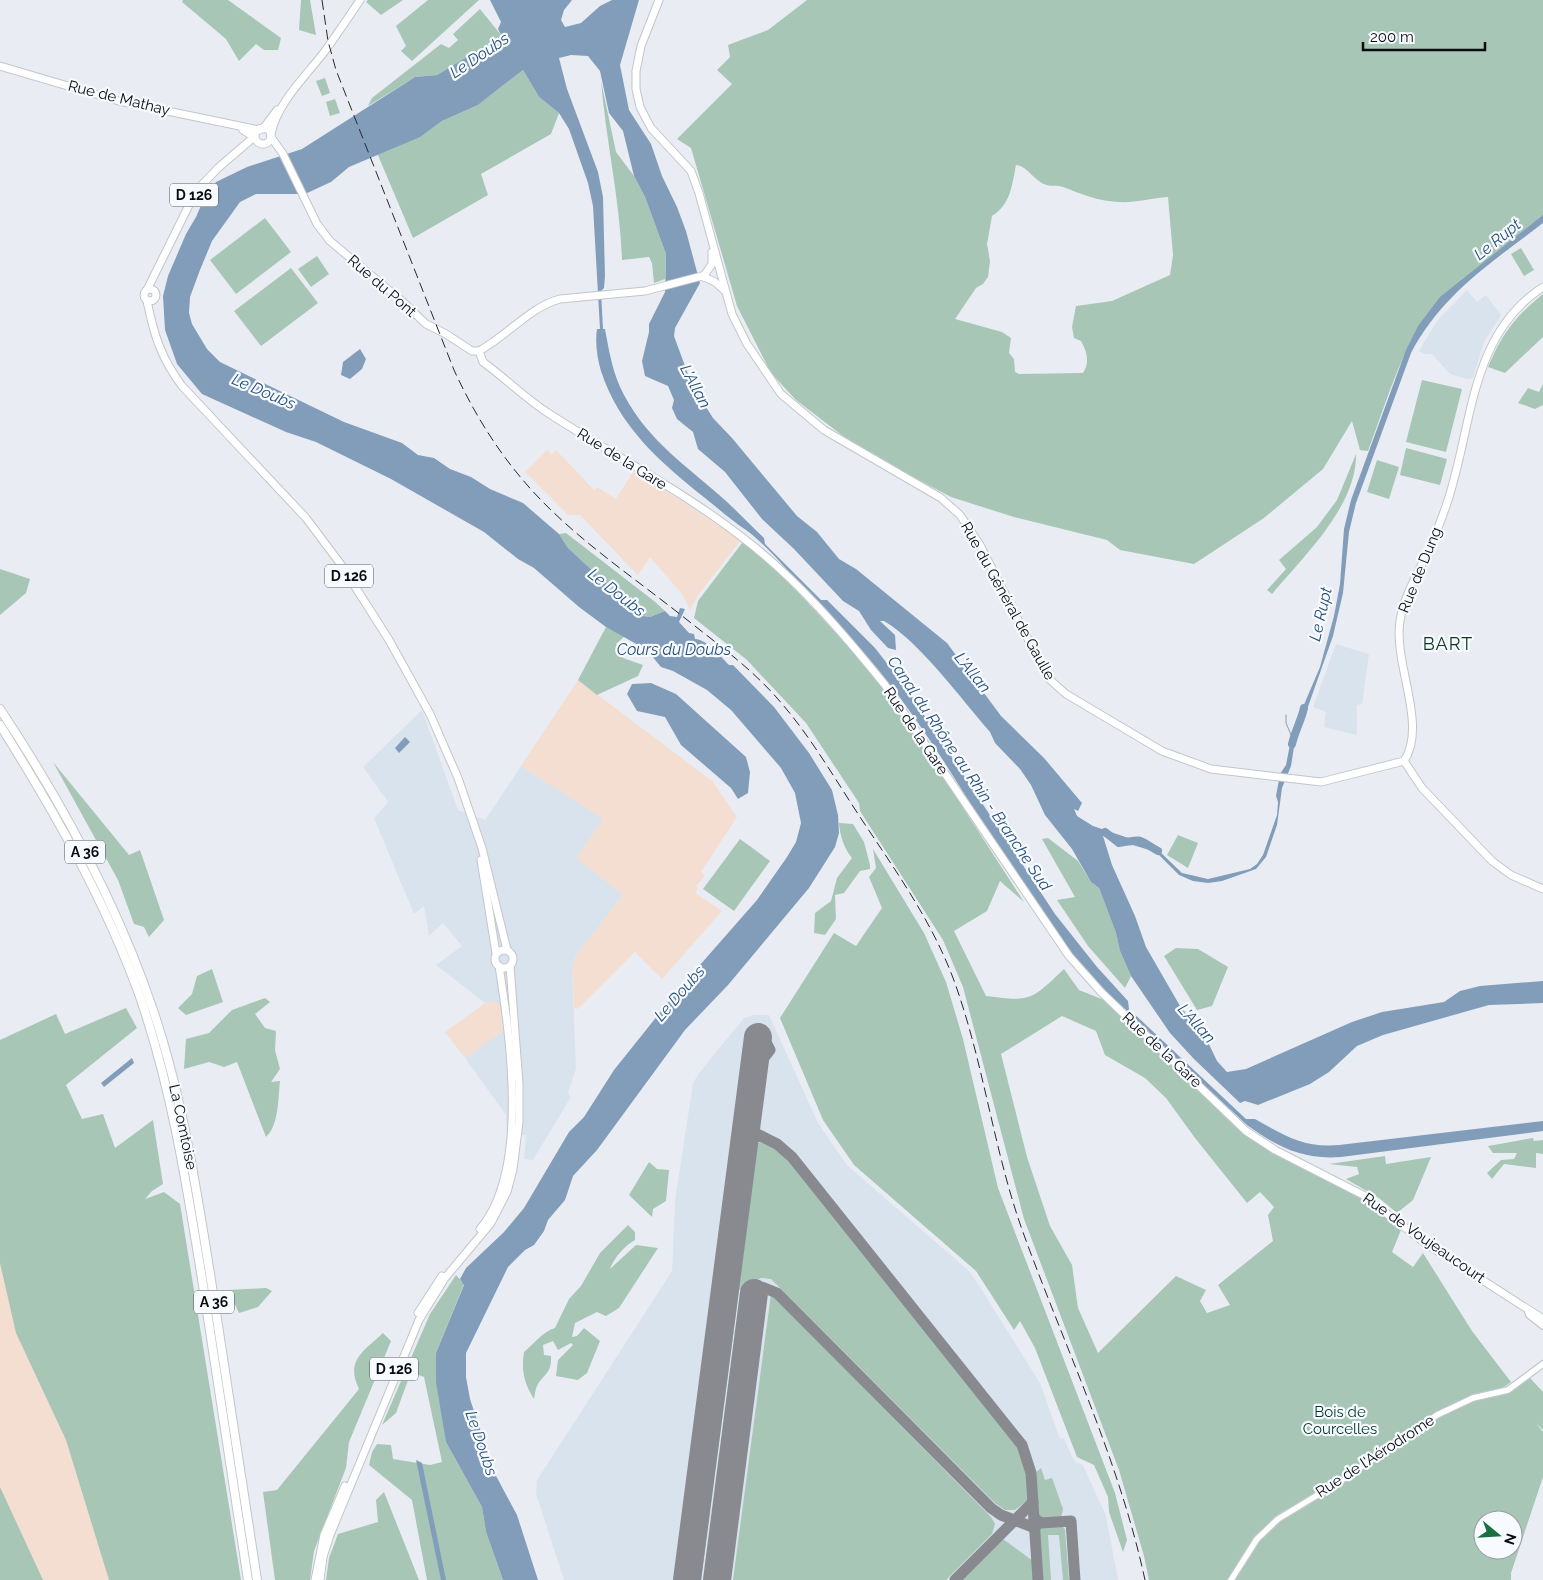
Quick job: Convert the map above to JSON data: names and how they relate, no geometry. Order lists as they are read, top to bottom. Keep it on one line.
{"streets":{"highway":["A 36","La Comtoise"],"main road":["Rue de Mathay","D 126","Rue du Pont","Rue de la Gare","Rue de Dung","Rue du Général de Gaulle","Rue de Voujeaucourt"],"street":["Rue de l'Aérodrome"]},"crossings":[["Rue de Mathay","D 126"],["Rue du Pont","Rue de la Gare"],["Rue de la Gare","Rue de Voujeaucourt"],["Rue de Dung","Rue du Général de Gaulle"]],"districts":["BART"],"water":["Le Doubs","Le Rupt","L'Allan","Cours du Doubs","Canal du Rhône au Rhin - Branche Sud"],"parks":["Bois de Courcelles"],"scale_bar":"200 m","north":"right"}
